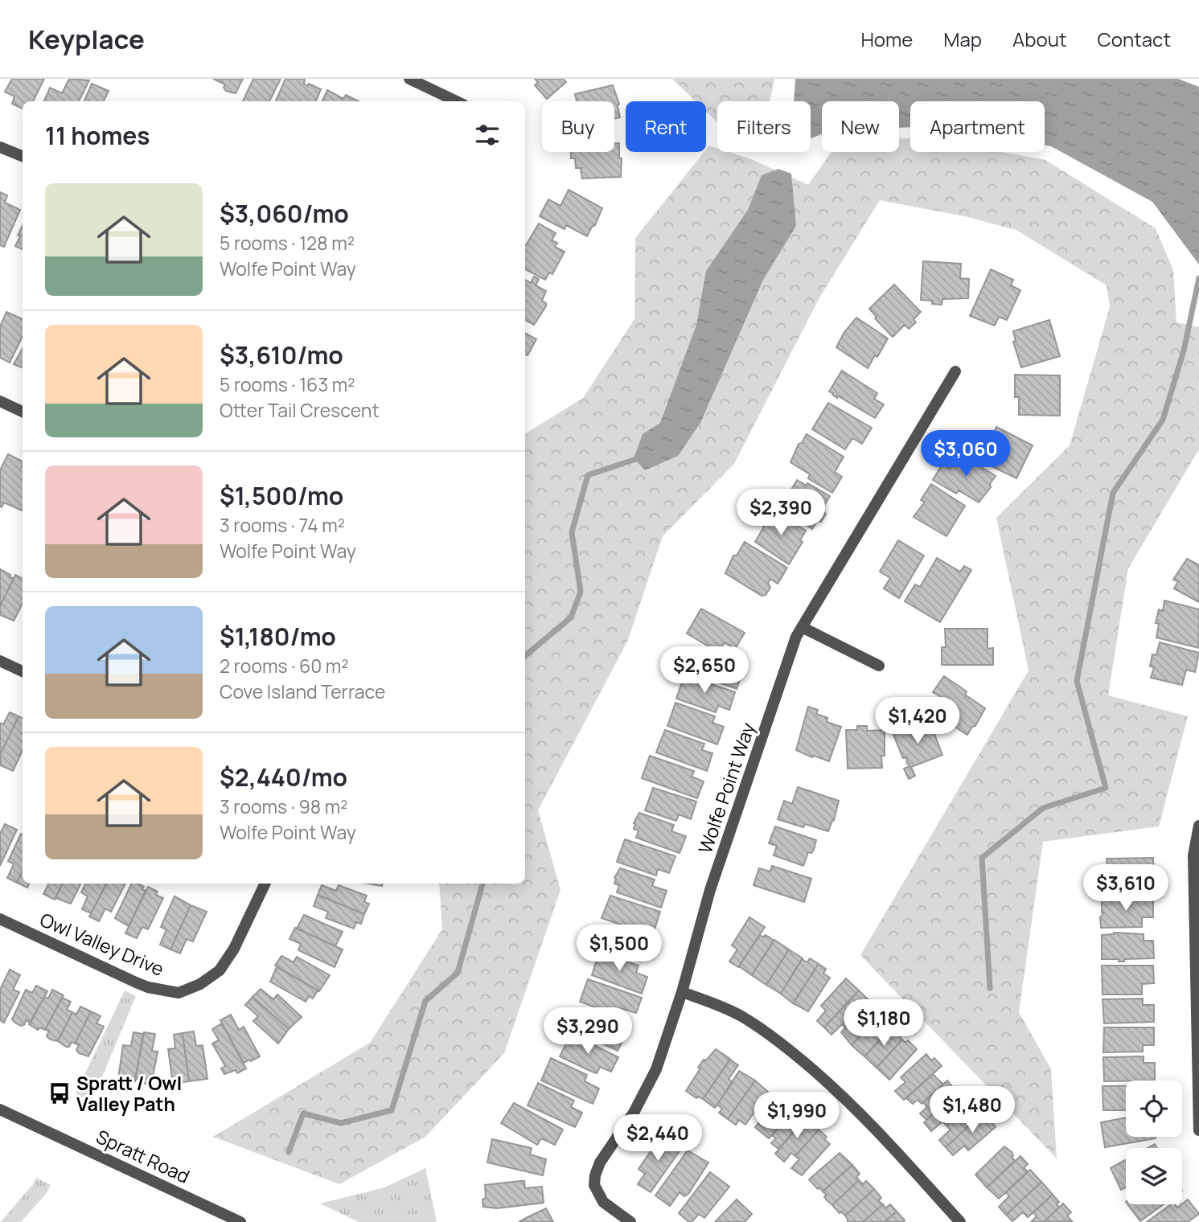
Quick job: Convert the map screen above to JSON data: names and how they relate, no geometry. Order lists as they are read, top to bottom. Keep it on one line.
{"streets":{"street":["Wolfe Point Way","Owl Valley Drive","Spratt Road"]},"places":{"bus stop":["Spratt / Owl Valley Path"]},"page":{"header":"Keyplace","nav":["Home","Map","About","Contact"],"chip":["Buy","Rent","Filters","New","Apartment"],"heading":"11 homes","list":[{"name":"$3,060/mo","note":"5 rooms · 128 m² · Wolfe Point Way"},{"name":"$3,610/mo","note":"5 rooms · 163 m² · Otter Tail Crescent"},{"name":"$1,500/mo","note":"3 rooms · 74 m² · Wolfe Point Way"},{"name":"$1,180/mo","note":"2 rooms · 60 m² · Cove Island Terrace"},{"name":"$2,440/mo","note":"3 rooms · 98 m² · Wolfe Point Way"}],"price":["$3,060","$2,390","$2,650","$1,420","$3,610","$1,500","$1,180","$3,290","$1,480","$1,990","$2,440"]}}
